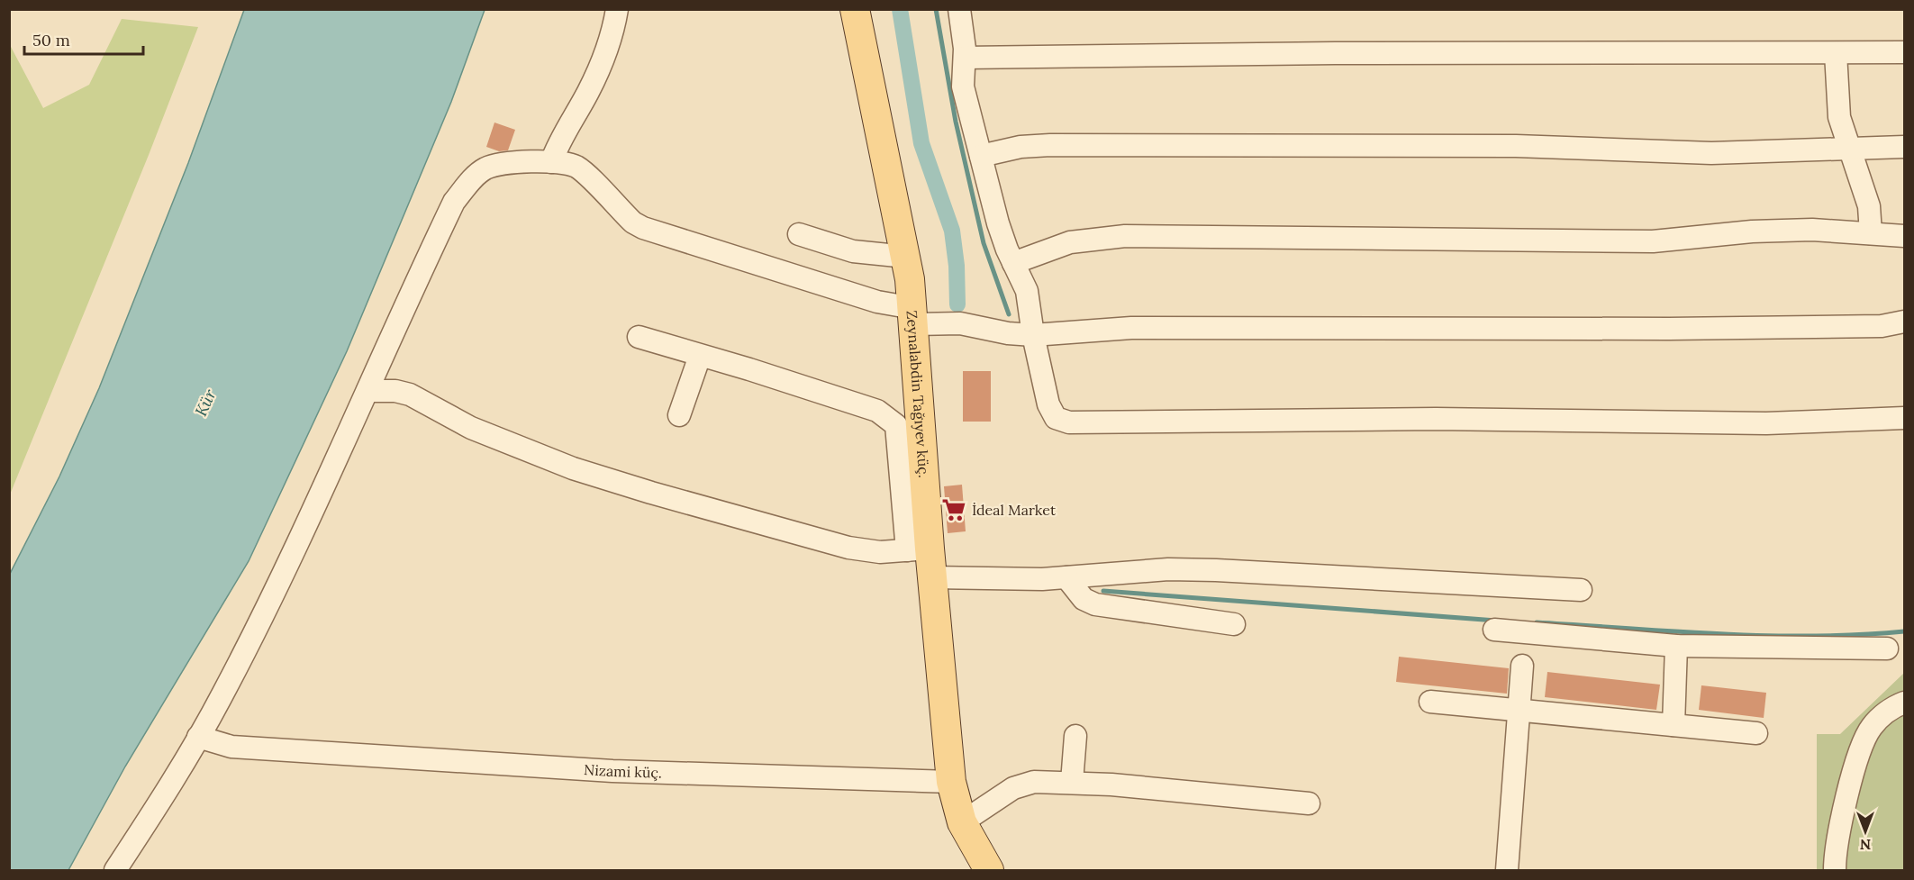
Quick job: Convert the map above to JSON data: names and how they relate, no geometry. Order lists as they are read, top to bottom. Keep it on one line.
{"streets":{"main road":["Zeynalabdin Tağıyev küç."],"street":["Nizami küç."]},"crossings":[["Zeynalabdin Tağıyev küç.","Nizami küç."]],"water":["Kür"],"places":{"supermarket":["İdeal Market"]},"scale_bar":"50 m","north":"bottom"}
